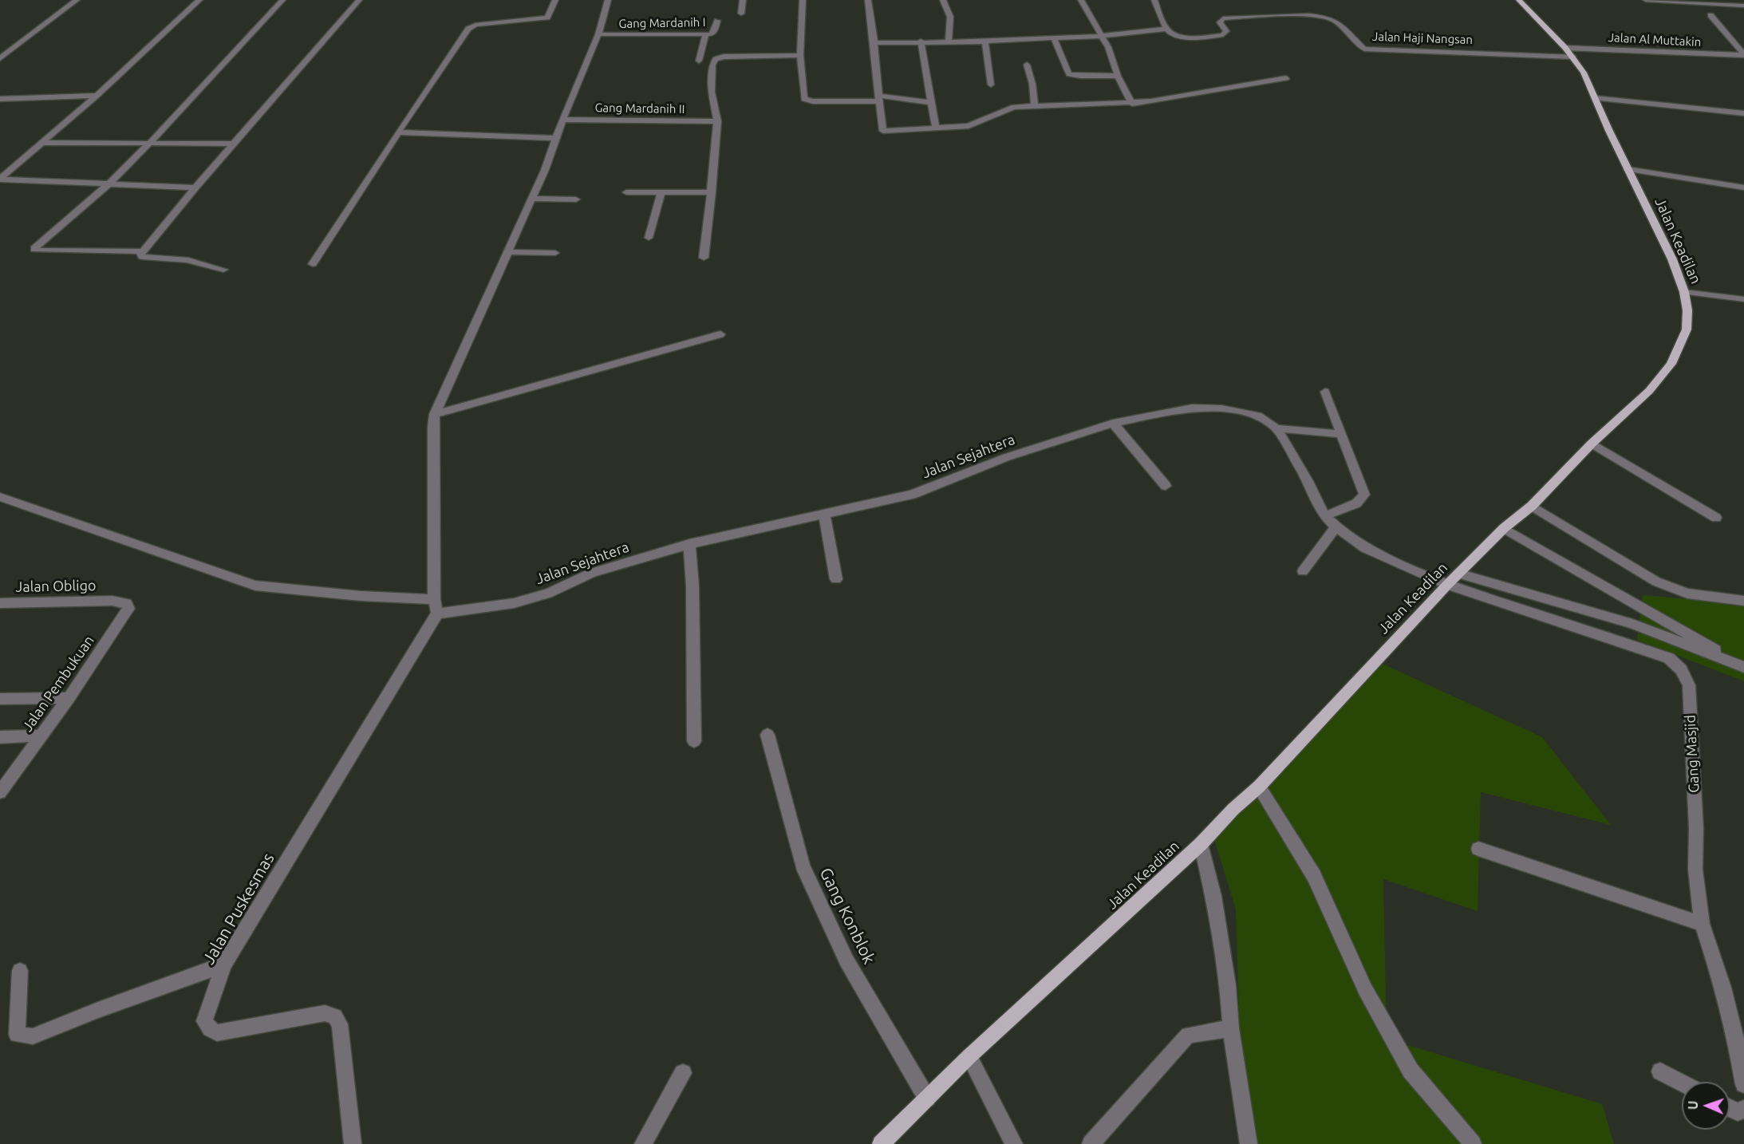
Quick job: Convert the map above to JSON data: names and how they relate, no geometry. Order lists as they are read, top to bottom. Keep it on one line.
{"streets":{"main road":["Jalan Keadilan"],"street":["Gang Mardanih I","Jalan Haji Nangsan","Jalan Al Muttakin","Gang Mardanih II","Jalan Sejahtera","Jalan Obligo","Jalan Pembukuan","Gang Masjid","Jalan Puskesmas","Gang Konblok"]},"crossings":[["Jalan Haji Nangsan","Jalan Al Muttakin"],["Jalan Haji Nangsan","Jalan Keadilan"],["Jalan Al Muttakin","Jalan Keadilan"],["Jalan Keadilan","Jalan Sejahtera"],["Jalan Keadilan","Gang Masjid"],["Jalan Keadilan","Gang Konblok"],["Jalan Sejahtera","Gang Masjid"],["Jalan Sejahtera","Jalan Puskesmas"],["Jalan Obligo","Jalan Pembukuan"]],"north":"left"}
